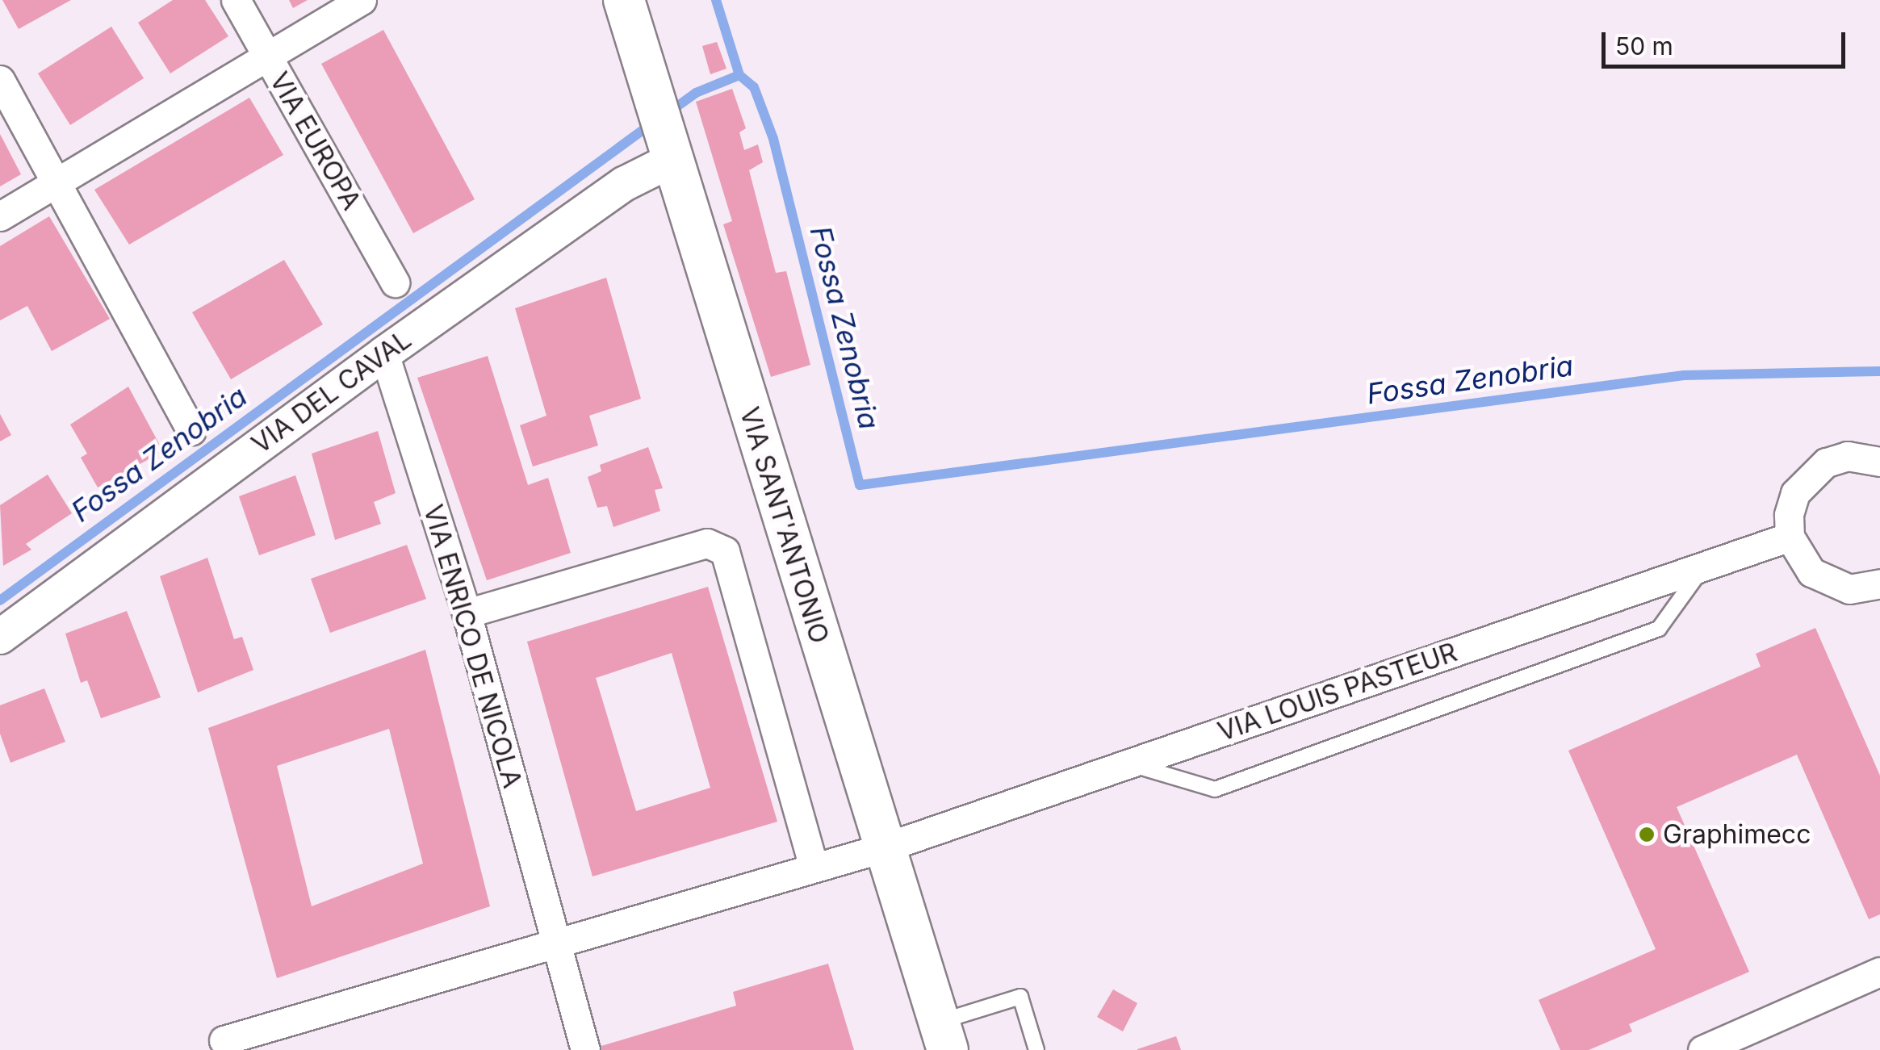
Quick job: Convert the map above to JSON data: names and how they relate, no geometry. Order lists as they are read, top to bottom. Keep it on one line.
{"streets":{"main road":["VIA SANT'ANTONIO"],"street":["VIA EUROPA","VIA DEL CAVAL","VIA ENRICO DE NICOLA","VIA LOUIS PASTEUR"]},"crossings":[["VIA DEL CAVAL","VIA SANT'ANTONIO"],["VIA DEL CAVAL","VIA ENRICO DE NICOLA"],["VIA SANT'ANTONIO","VIA LOUIS PASTEUR"],["VIA ENRICO DE NICOLA","VIA LOUIS PASTEUR"]],"water":["Fossa Zenobria"],"places":["Graphimecc"],"scale_bar":"50 m"}
